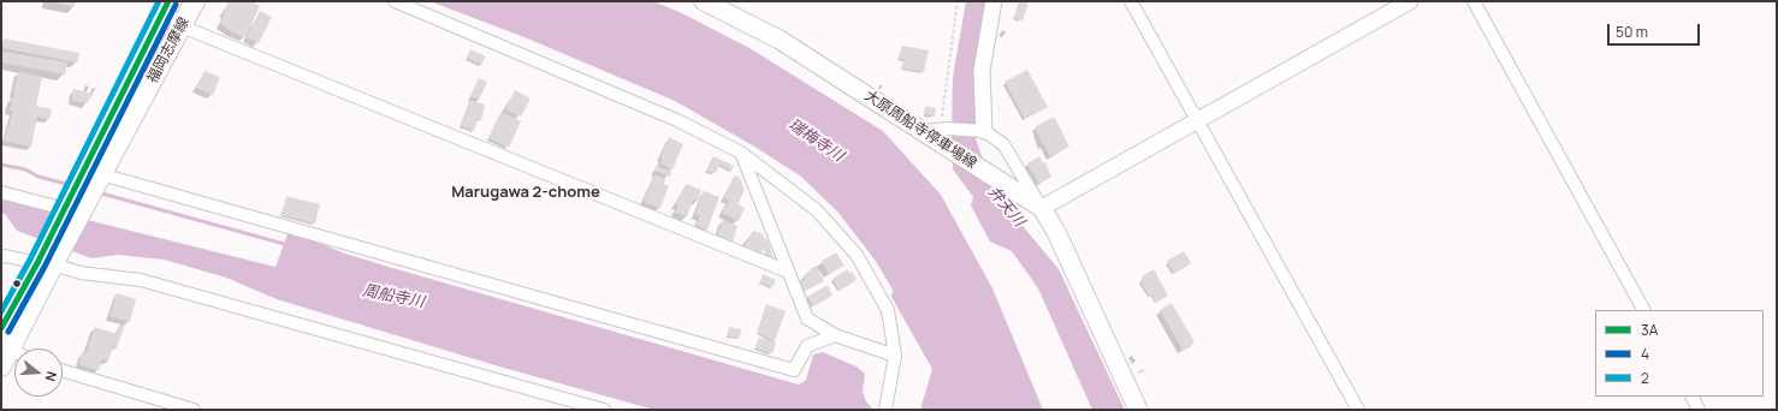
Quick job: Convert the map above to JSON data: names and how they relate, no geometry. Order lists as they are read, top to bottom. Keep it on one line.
{"streets":{"main road":["福岡志摩線","大原周船寺停車場線"]},"districts":["Marugawa 2-chome"],"water":["瑞梅寺川","弁天川","周船寺川"],"lines":["transit line 3A","transit line 2","transit line 4"],"legend":["3A","4","2"],"scale_bar":"50 m","north":"right"}
